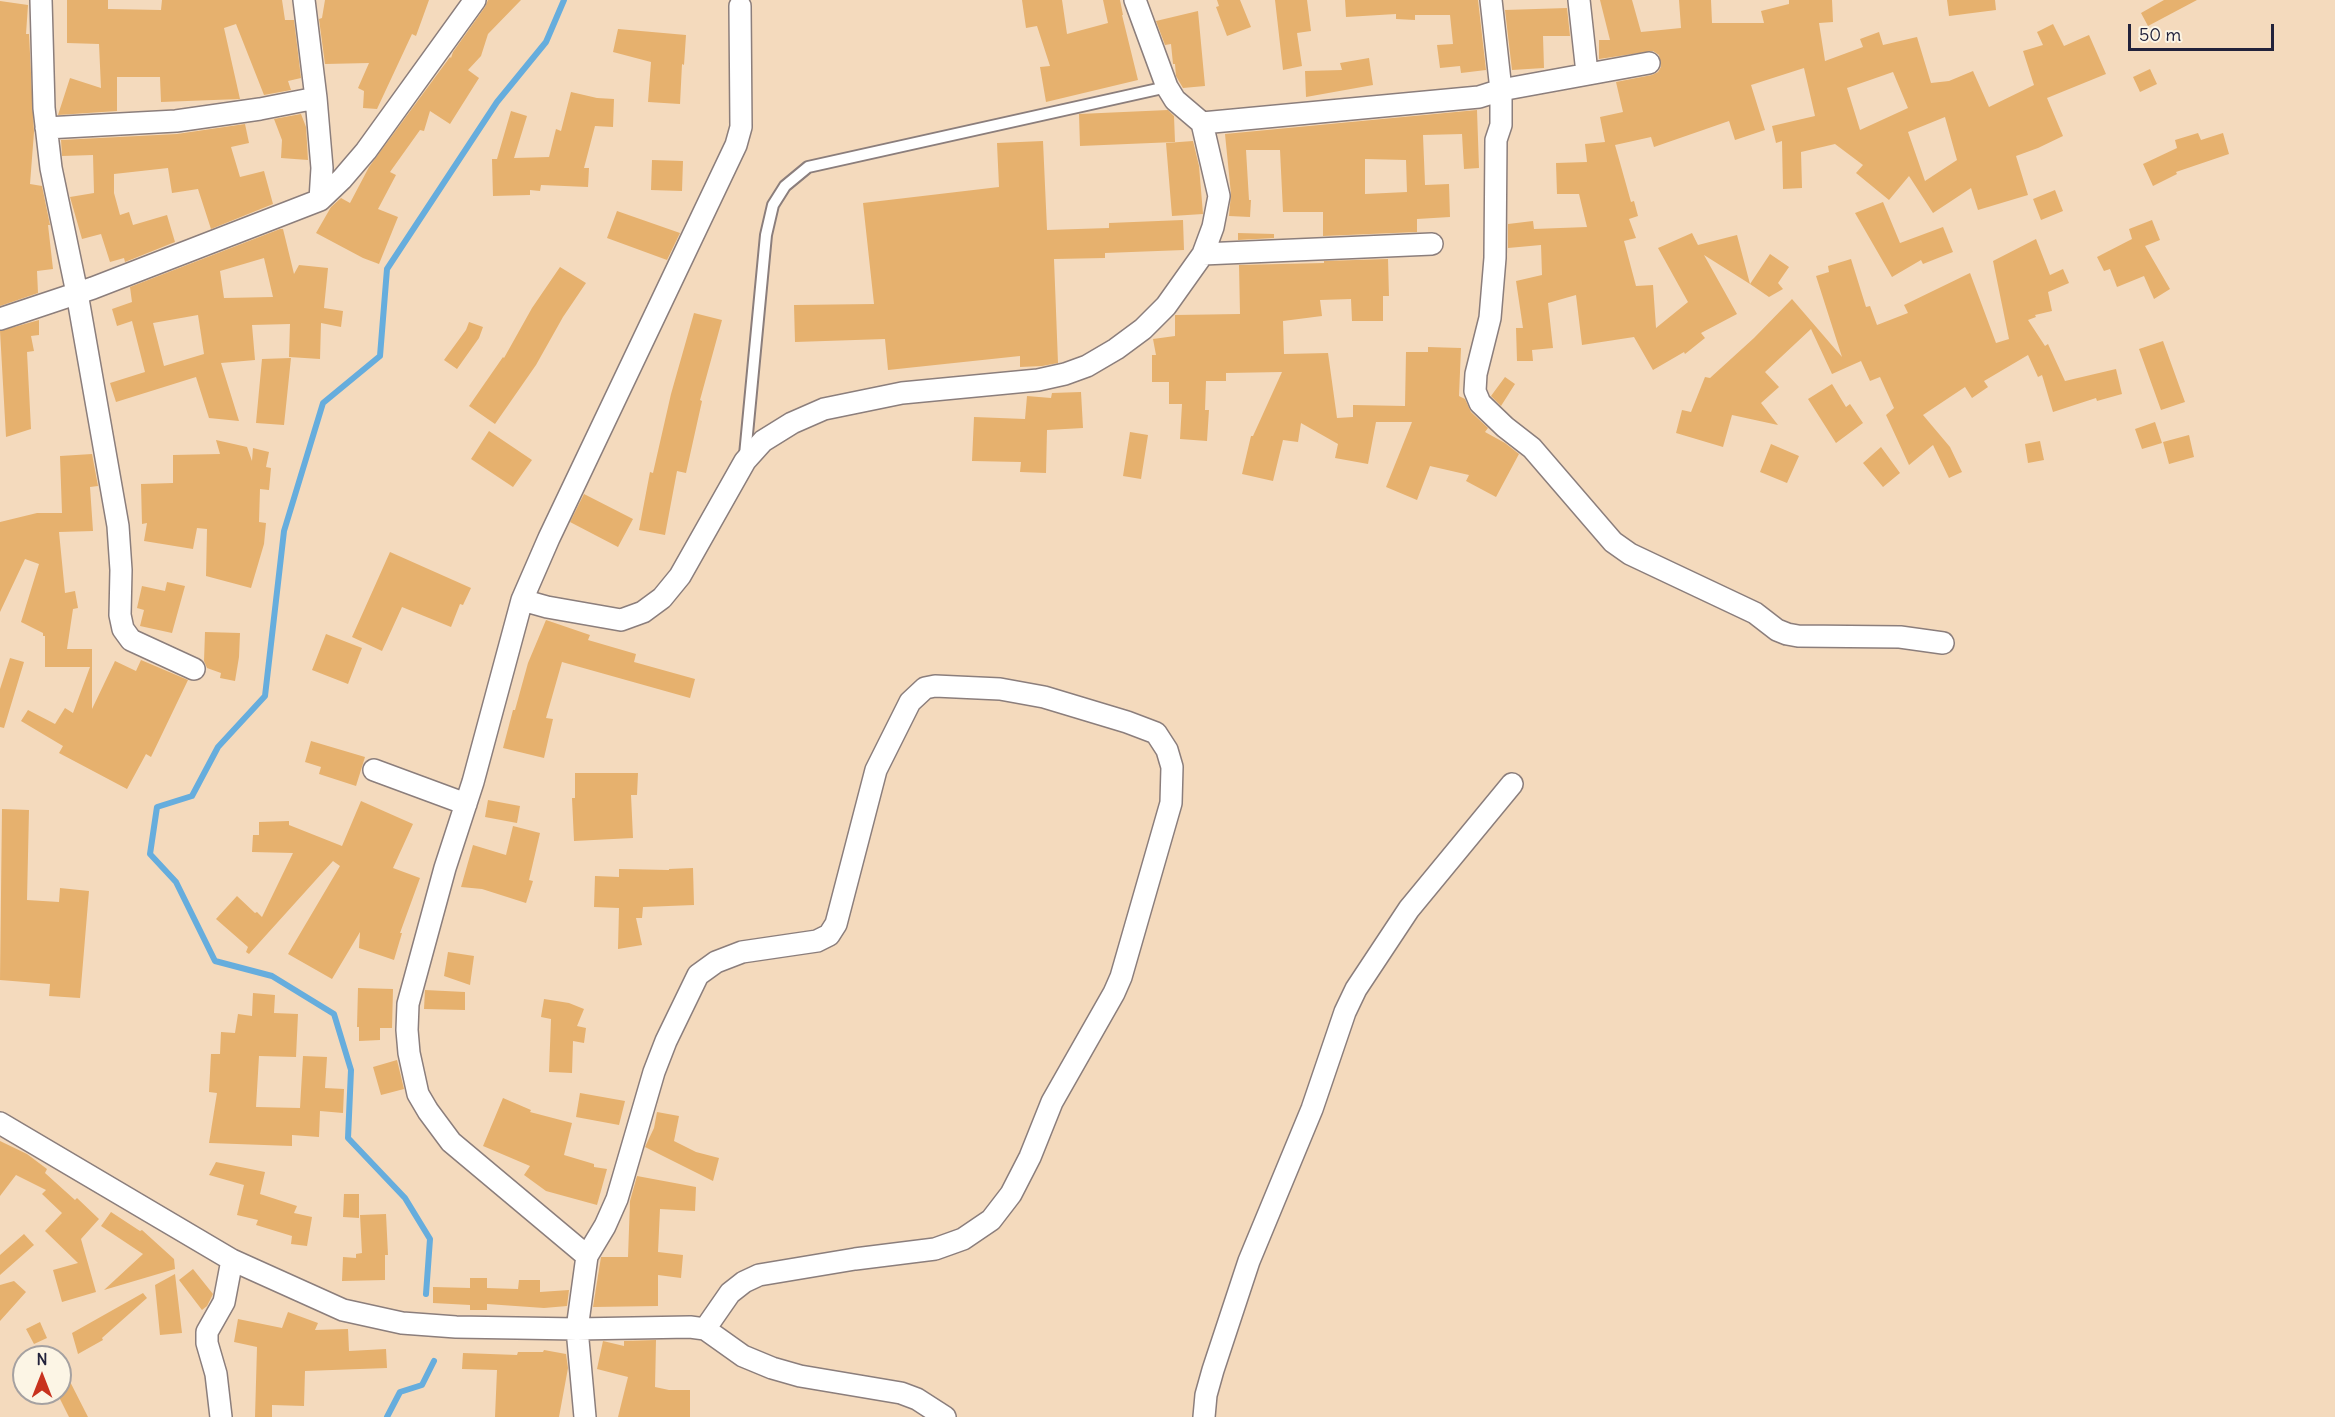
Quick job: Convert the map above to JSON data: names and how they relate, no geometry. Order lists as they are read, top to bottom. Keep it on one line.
{"scale_bar":"50 m","north":"top"}
